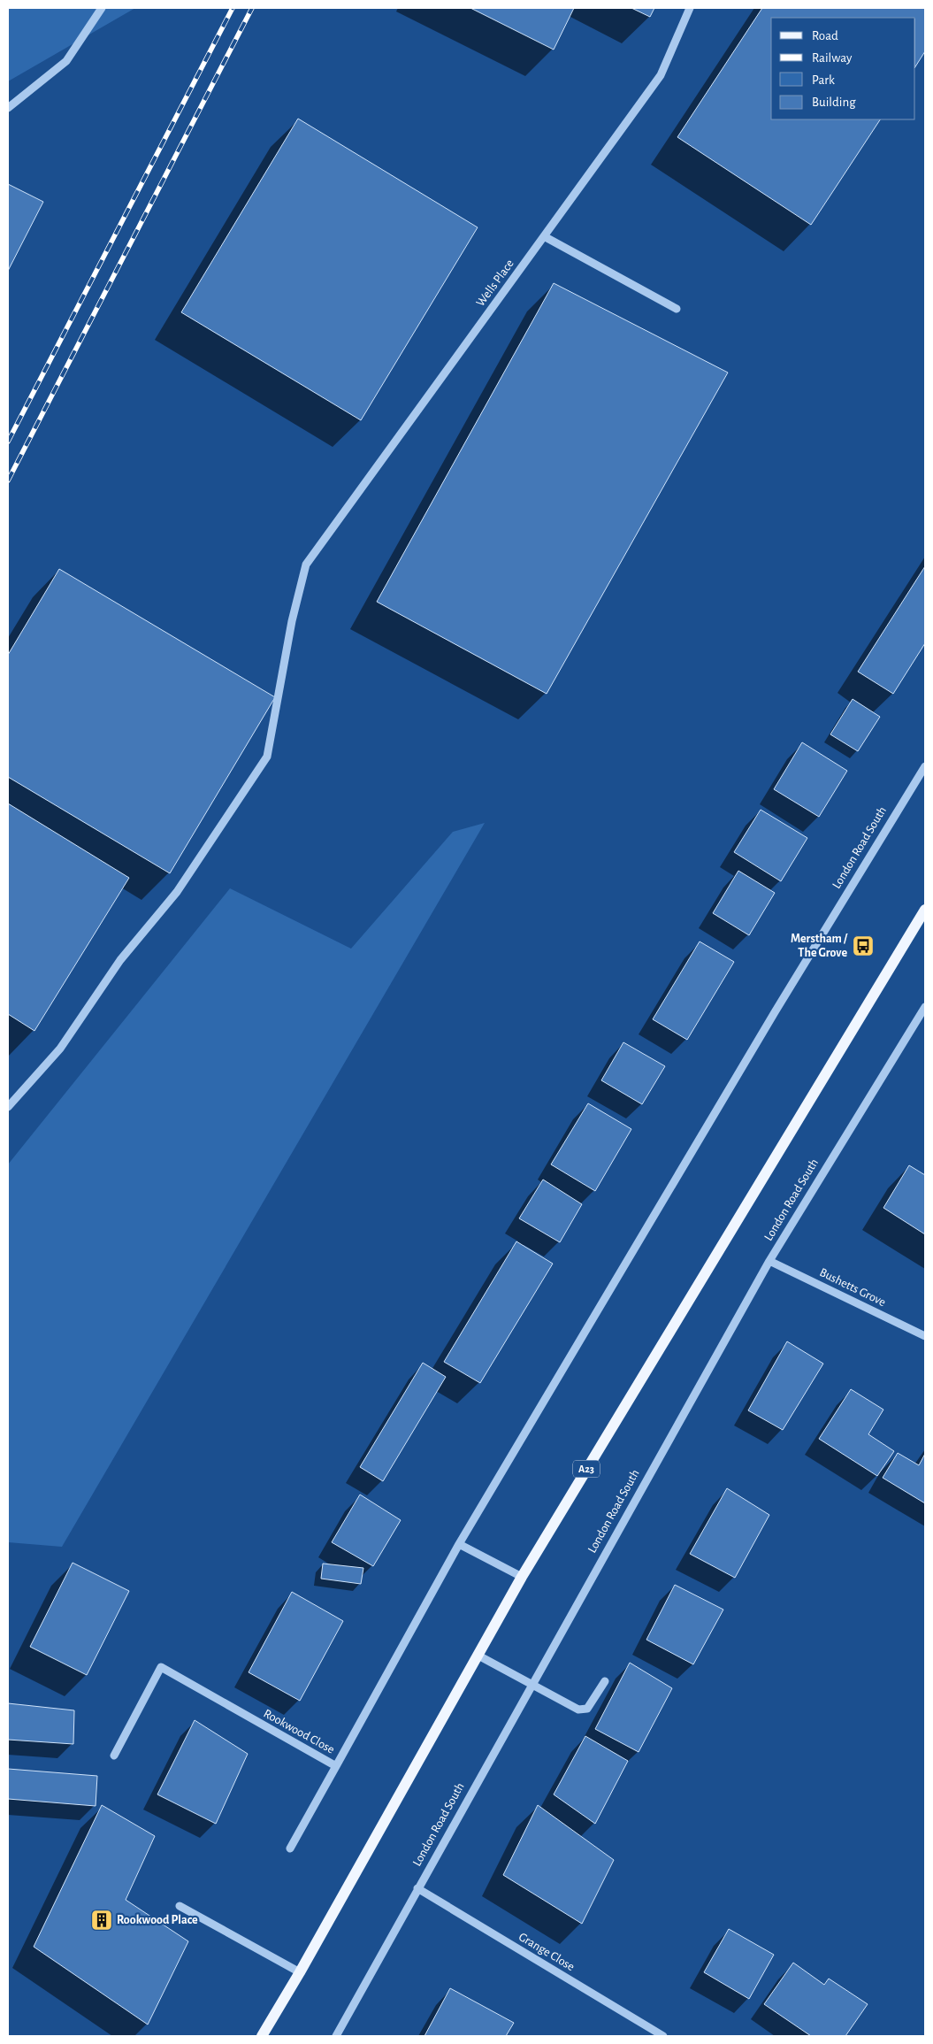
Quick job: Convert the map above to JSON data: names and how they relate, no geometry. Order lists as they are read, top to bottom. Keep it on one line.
{"streets":{"main road":["A23"],"street":["Wells Place","London Road South","Bushetts Grove","Rookwood Close","Grange Close"]},"crossings":[["London Road South","Bushetts Grove"],["London Road South","Rookwood Close"],["London Road South","Grange Close"]],"places":{"bus stop":["Merstham / The Grove"],"building":["Rookwood Place"]},"legend":["Road","Railway","Park","Building"]}
